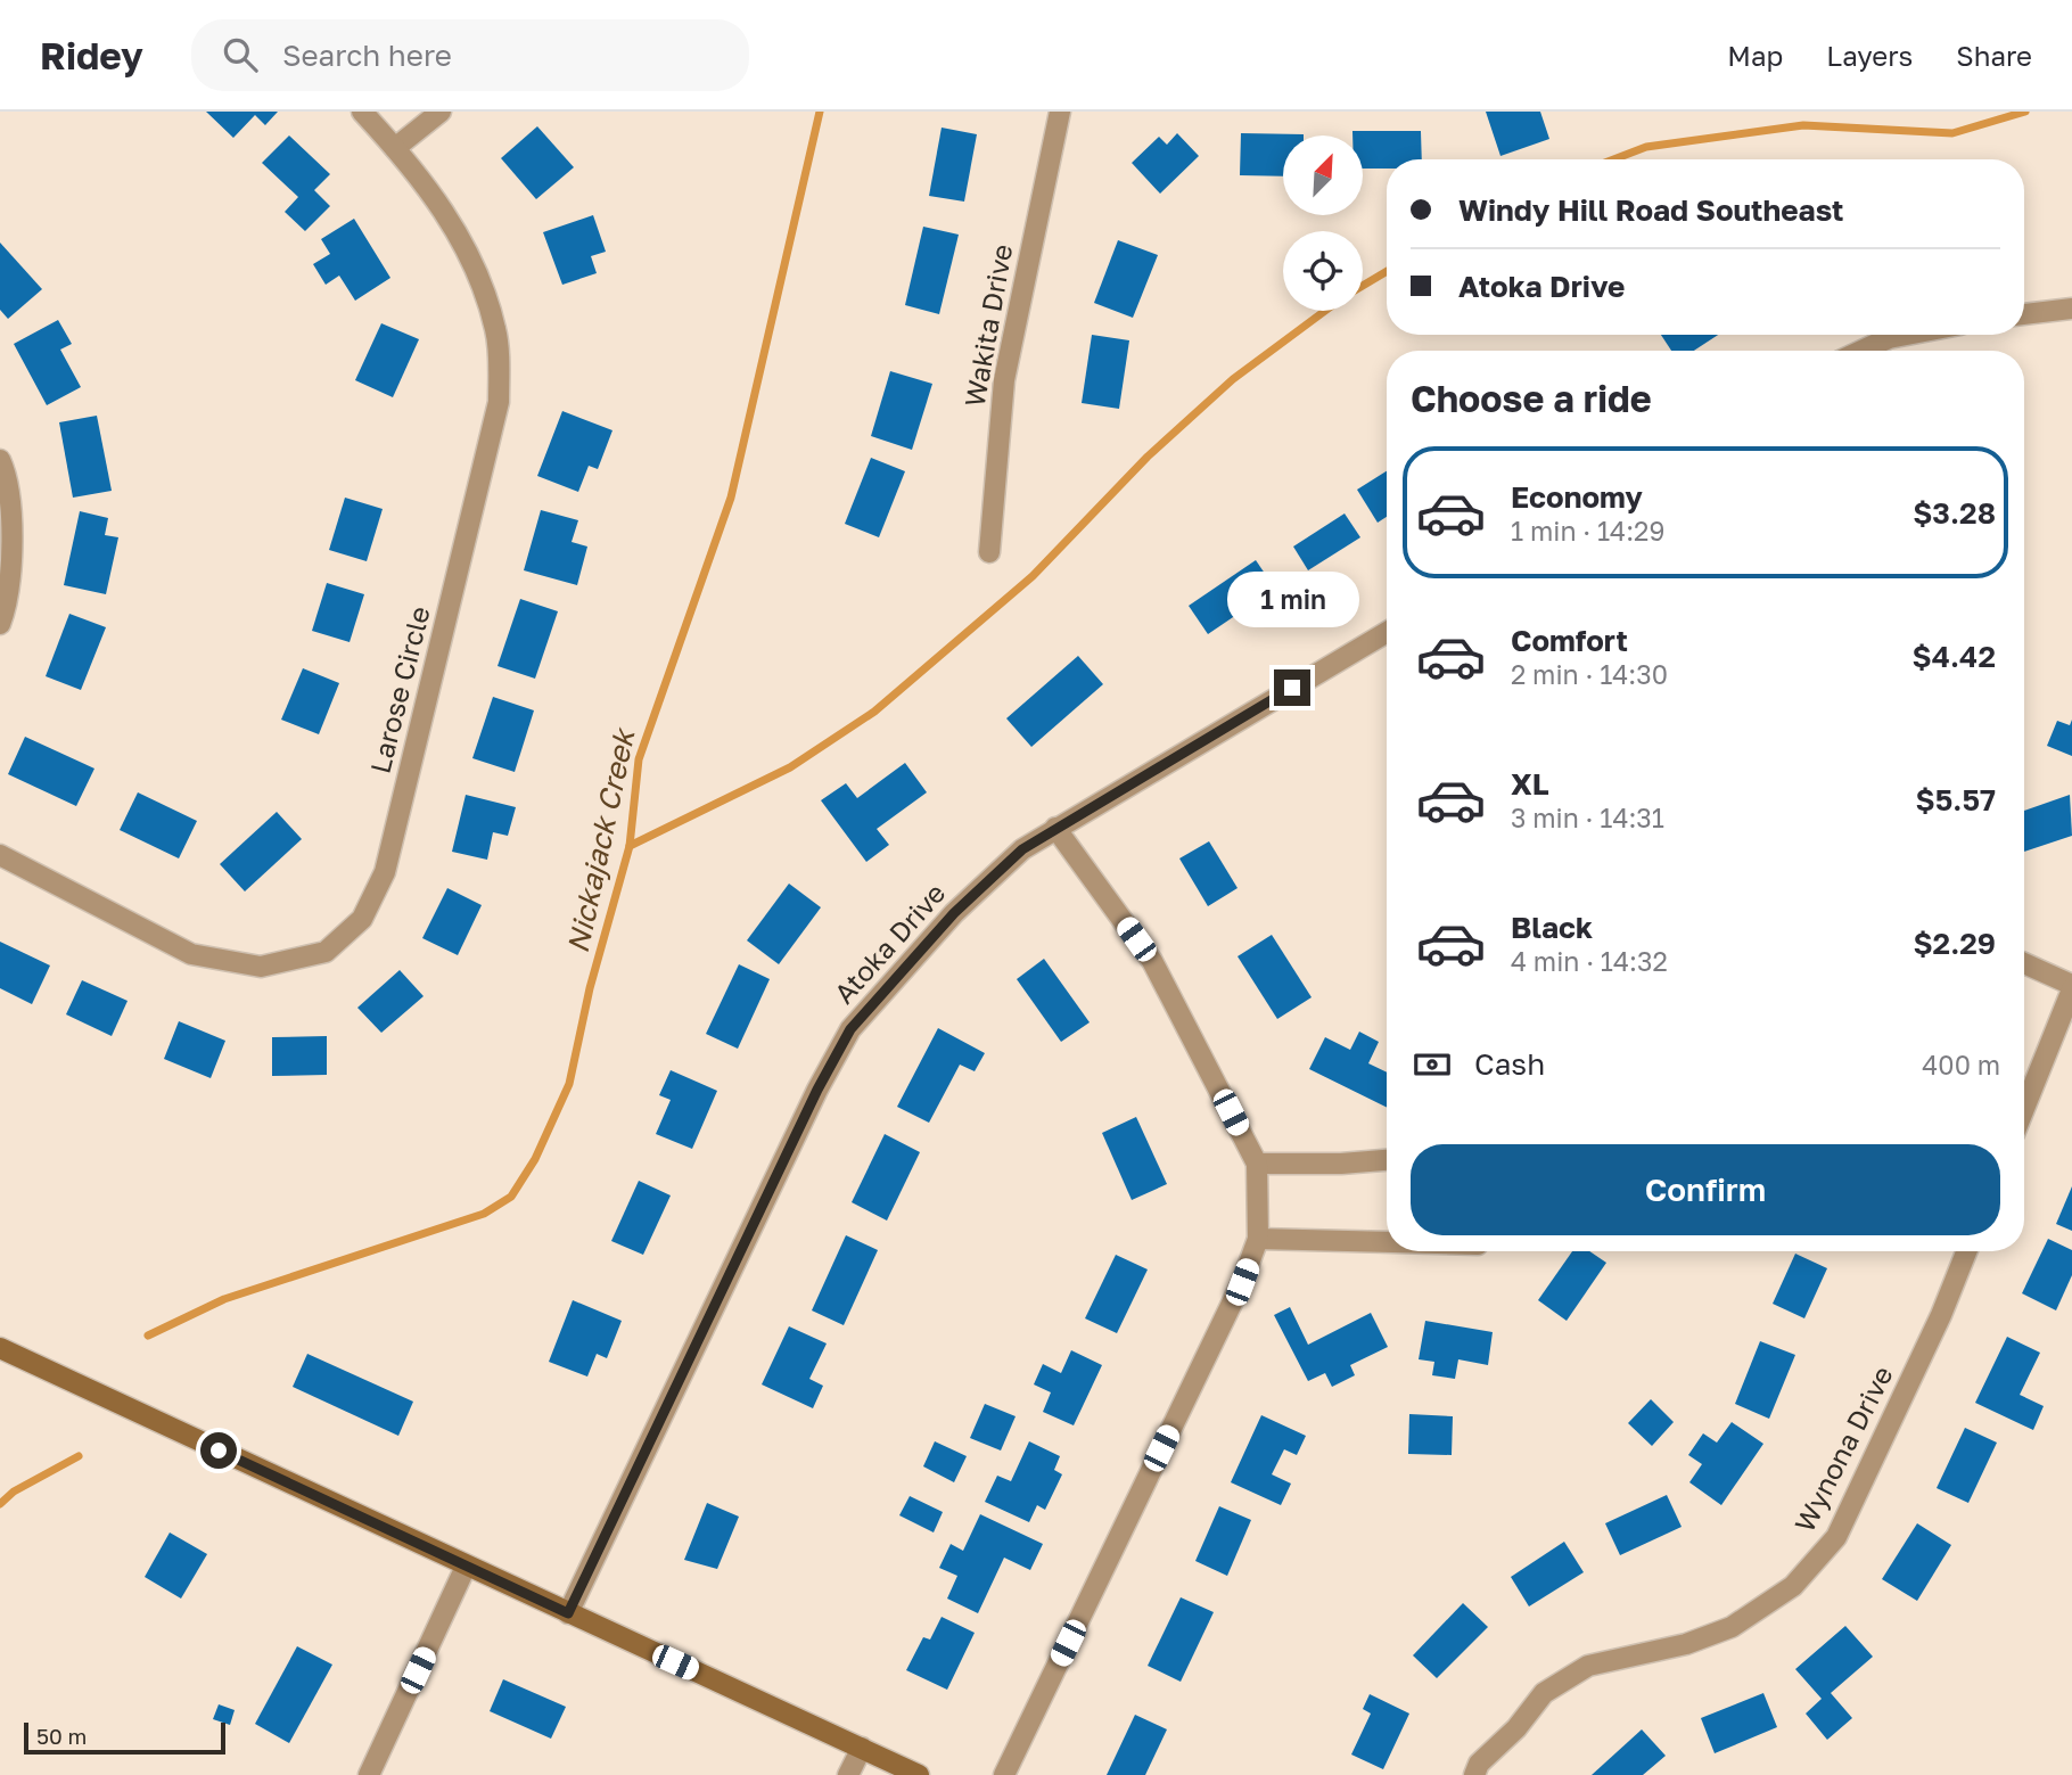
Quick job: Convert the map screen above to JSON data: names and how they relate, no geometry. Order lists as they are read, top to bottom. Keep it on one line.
{"streets":{"street":["Wakita Drive","Larose Circle","Atoka Drive","Wynona Drive"]},"water":["Nickajack Creek"],"scale_bar":"50 m","north":"top right","page":{"header":"Ridey","search":"Search here","nav":["Map","Layers","Share"],"banner":["Windy Hill Road Southeast","Atoka Drive"],"heading":"Choose a ride","list":[{"name":"Economy","note":"1 min · 14:29","value":"$3.28"},{"name":"Comfort","note":"2 min · 14:30","value":"$4.42"},{"name":"XL","note":"3 min · 14:31","value":"$5.57"},{"name":"Black","note":"4 min · 14:32","value":"$2.29"}],"bubble":"1 min","pay":["Cash","400 m"],"buttons":"Confirm","scale":"50 m"}}
